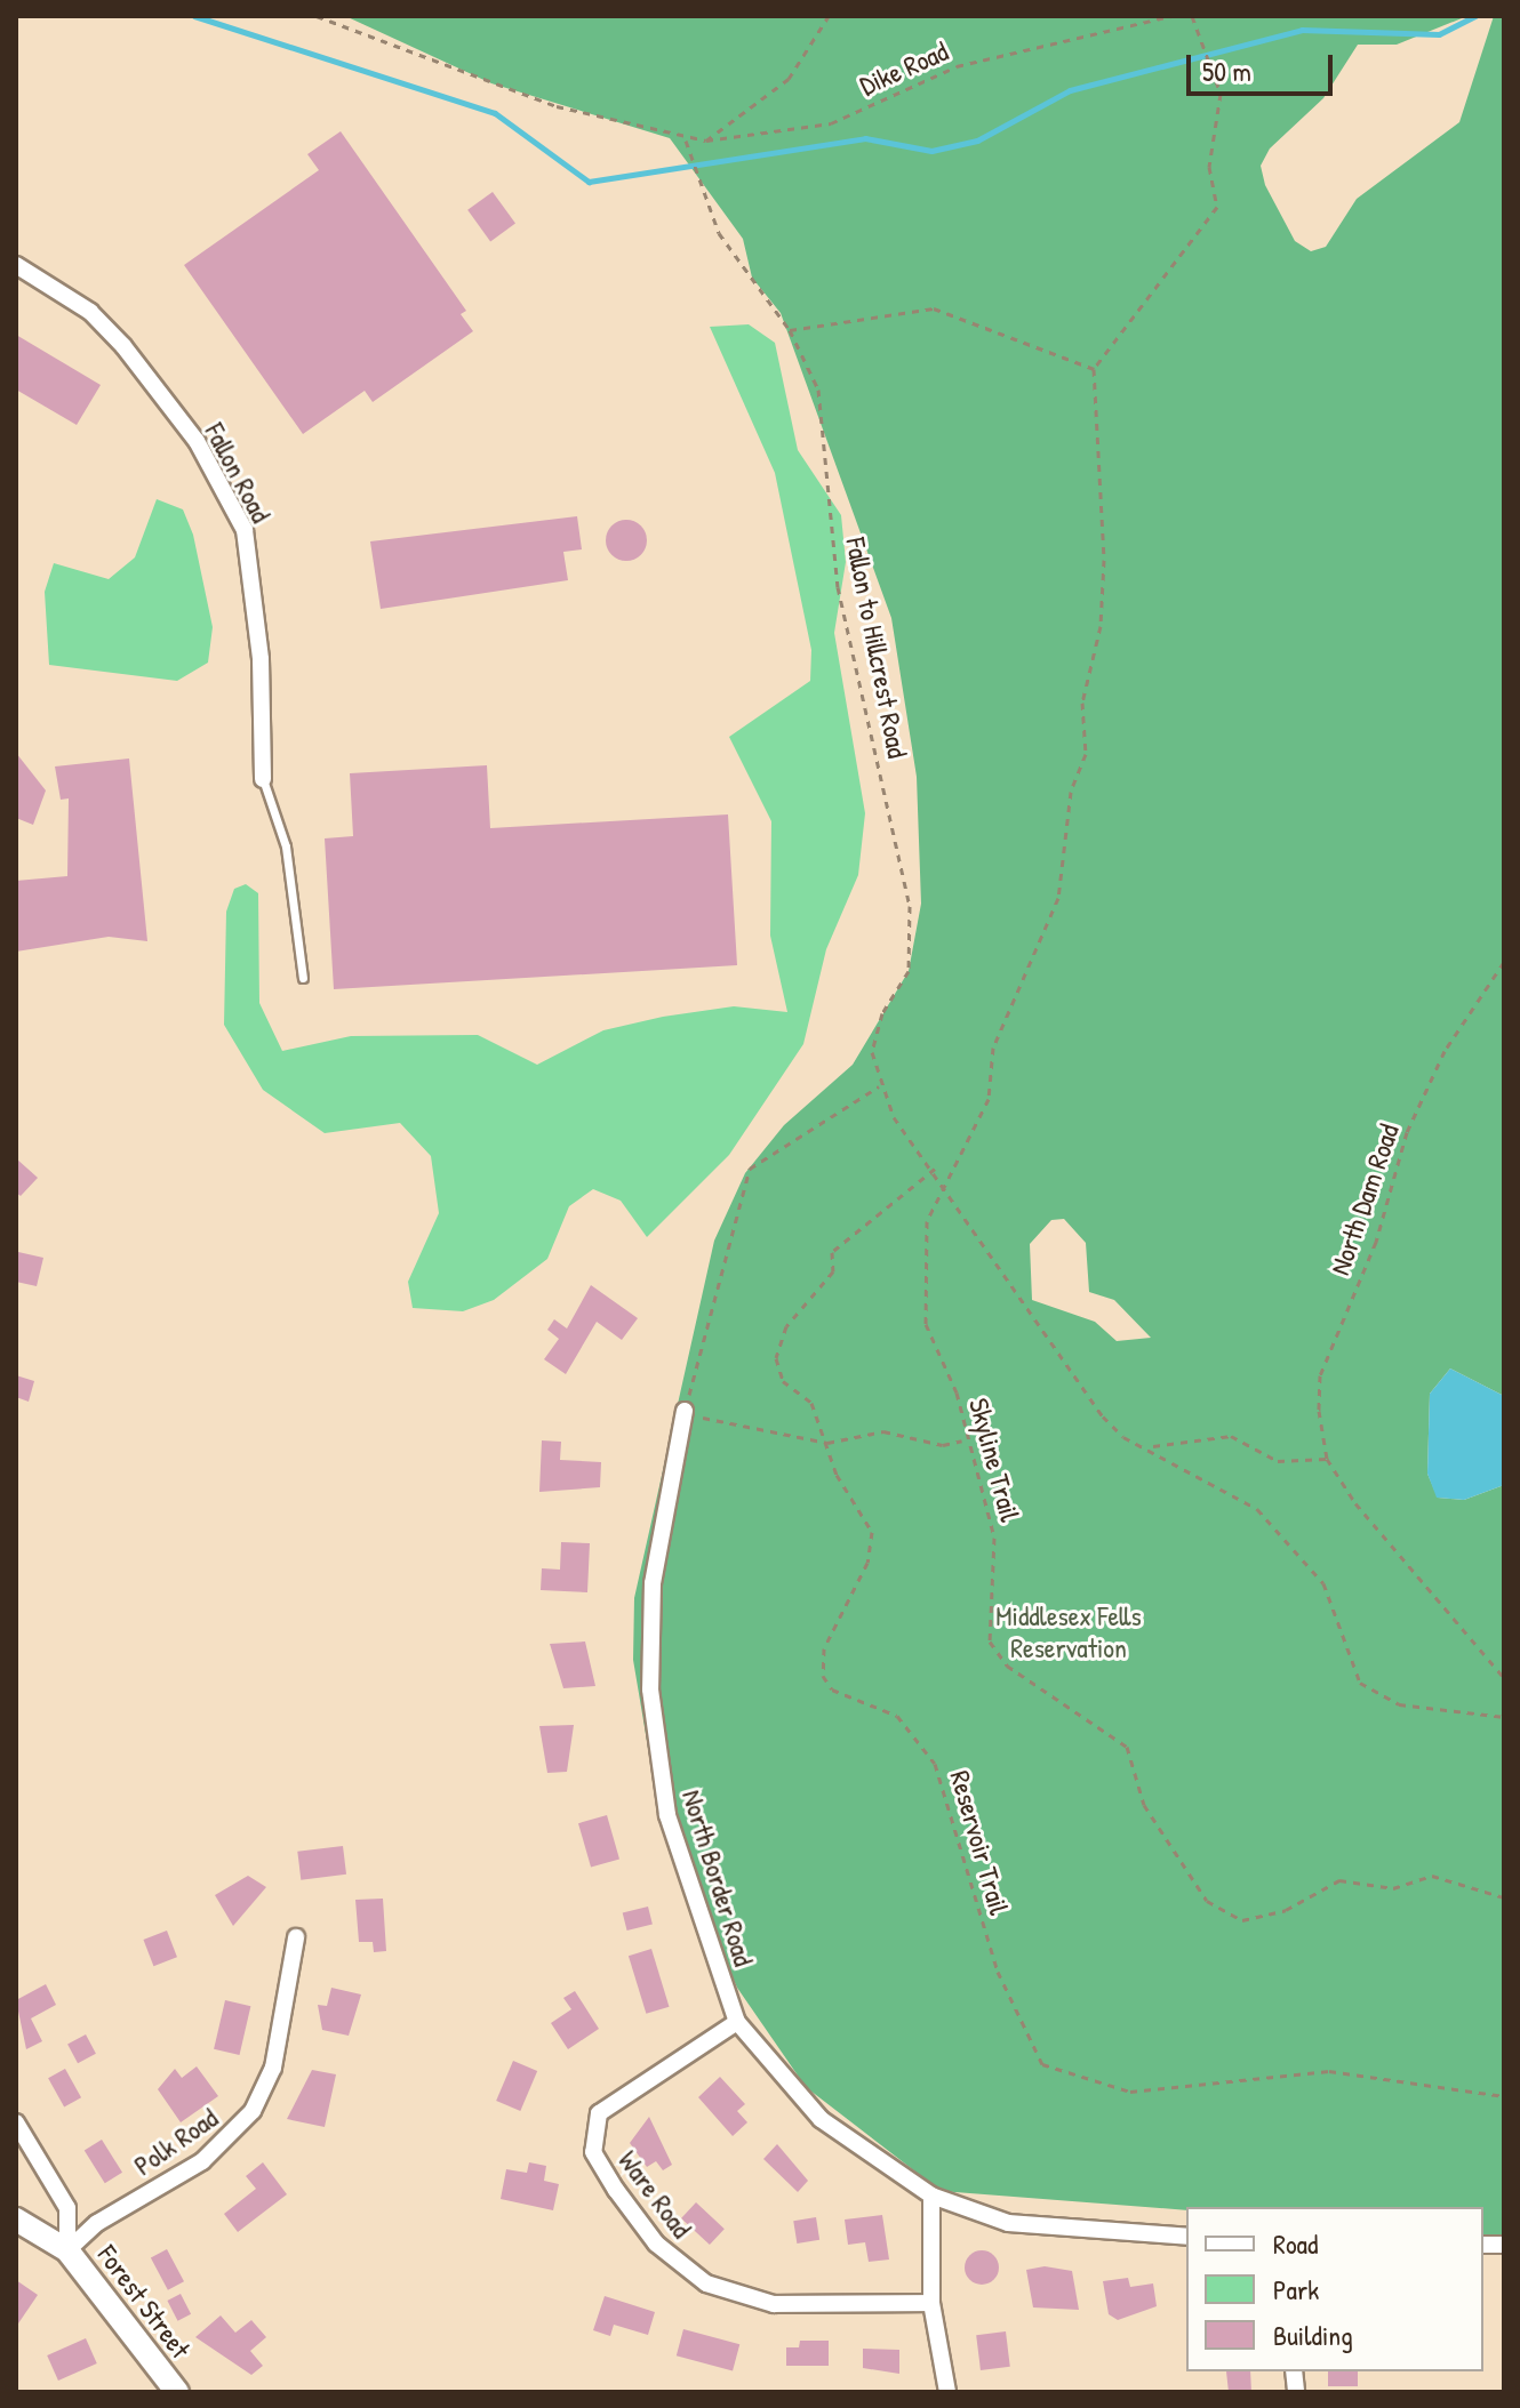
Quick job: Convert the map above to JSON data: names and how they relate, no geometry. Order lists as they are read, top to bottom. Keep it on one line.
{"streets":{"main road":["Forest Street"],"street":["Fallon Road","North Border Road","Polk Road","Ware Road"],"path":["Dike Road","Fallon to Hillcrest Road","North Dam Road","Skyline Trail","Reservoir Trail"]},"crossings":[["Fallon to Hillcrest Road","Reservoir Trail"],["North Border Road","Ware Road"],["Polk Road","Forest Street"]],"parks":["Middlesex Fells Reservation"],"legend":["Road","Park","Building"],"scale_bar":"50 m"}
